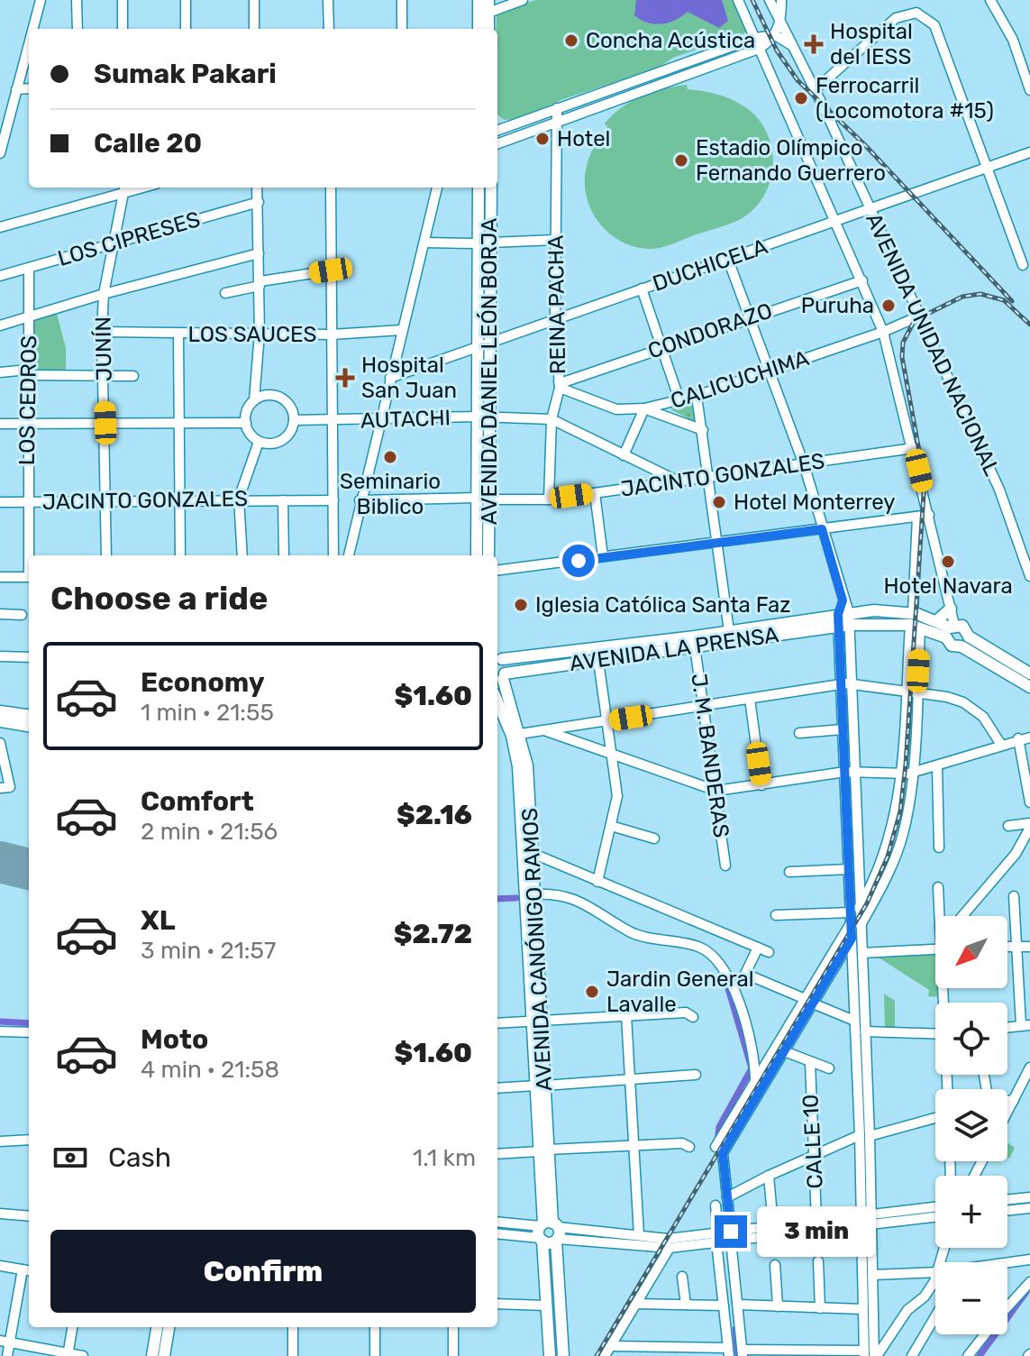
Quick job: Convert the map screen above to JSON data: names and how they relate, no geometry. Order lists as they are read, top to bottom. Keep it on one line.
{"streets":{"main road":["AVENIDA DANIEL LEÓN BORJA","AVENIDA LA PRENSA","AVENIDA CANÓNIGO RAMOS"],"street":["LOS CIPRESES","DUCHICELA","REINA PACHA","CONDORAZO","LOS SAUCES","AVENIDA UNIDAD NACIONAL","JUNÍN","CALICUCHIMA","LOS CEDROS","AUTACHI","JACINTO GONZALES","J. M. BANDERAS","CALLE 10"]},"crossings":[["LOS CIPRESES","JUNÍN"],["LOS CIPRESES","LOS CEDROS"],["DUCHICELA","REINA PACHA"],["DUCHICELA","AVENIDA UNIDAD NACIONAL"],["DUCHICELA","AVENIDA DANIEL LEÓN BORJA"],["REINA PACHA","CONDORAZO"],["REINA PACHA","CALICUCHIMA"],["REINA PACHA","AUTACHI"],["REINA PACHA","JACINTO GONZALES"],["CONDORAZO","AVENIDA UNIDAD NACIONAL"],["CONDORAZO","CALICUCHIMA"],["LOS SAUCES","JUNÍN"],["AVENIDA UNIDAD NACIONAL","CALICUCHIMA"],["AVENIDA UNIDAD NACIONAL","JACINTO GONZALES"],["AVENIDA UNIDAD NACIONAL","AVENIDA LA PRENSA"],["JUNÍN","JACINTO GONZALES"],["AVENIDA DANIEL LEÓN BORJA","AUTACHI"],["AVENIDA DANIEL LEÓN BORJA","JACINTO GONZALES"],["LOS CEDROS","JACINTO GONZALES"],["AUTACHI","JACINTO GONZALES"],["AVENIDA LA PRENSA","J. M. BANDERAS"],["AVENIDA LA PRENSA","AVENIDA CANÓNIGO RAMOS"]],"places":{"other":["Concha Acústica","Ferrocarril (Locomotora #15)","Hotel","Estadio Olímpico Fernando Guerrero","Puruha","Seminario Biblico","Hotel Monterrey","Hotel Navara","Iglesia Católica Santa Faz","Jardin General Lavalle"],"health":["Hospital del IESS","Hospital San Juan"]},"north":"bottom left","page":{"banner":["Sumak Pakari","Calle 20"],"heading":"Choose a ride","list":[{"name":"Economy","note":"1 min · 21:55","value":"$1.60"},{"name":"Comfort","note":"2 min · 21:56","value":"$2.16"},{"name":"XL","note":"3 min · 21:57","value":"$2.72"},{"name":"Moto","note":"4 min · 21:58","value":"$1.60"}],"map_buttons":["+","−"],"pay":["Cash","1.1 km"],"bubble":"3 min","buttons":"Confirm"}}
